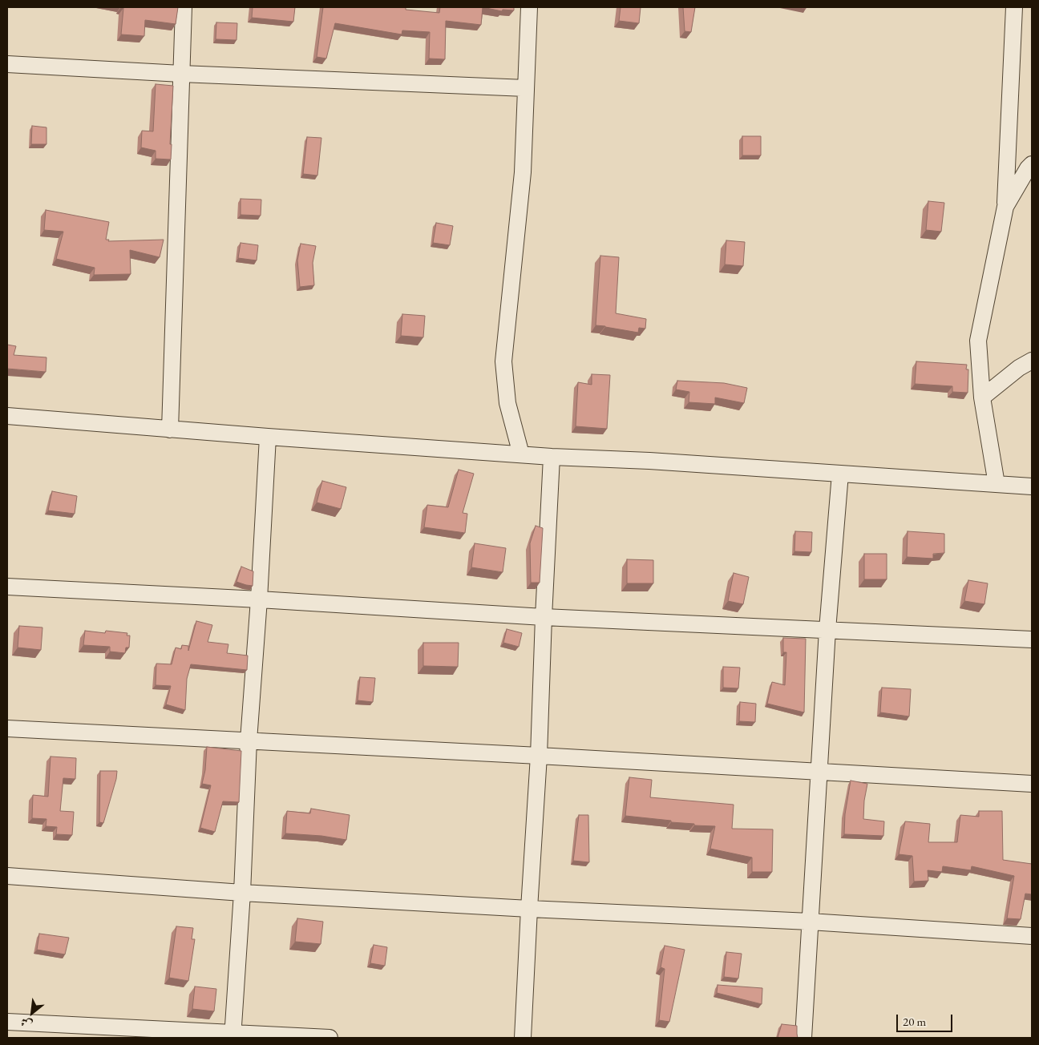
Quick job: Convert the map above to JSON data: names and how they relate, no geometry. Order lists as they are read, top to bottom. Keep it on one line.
{"scale_bar":"20 m","north":"bottom left"}
